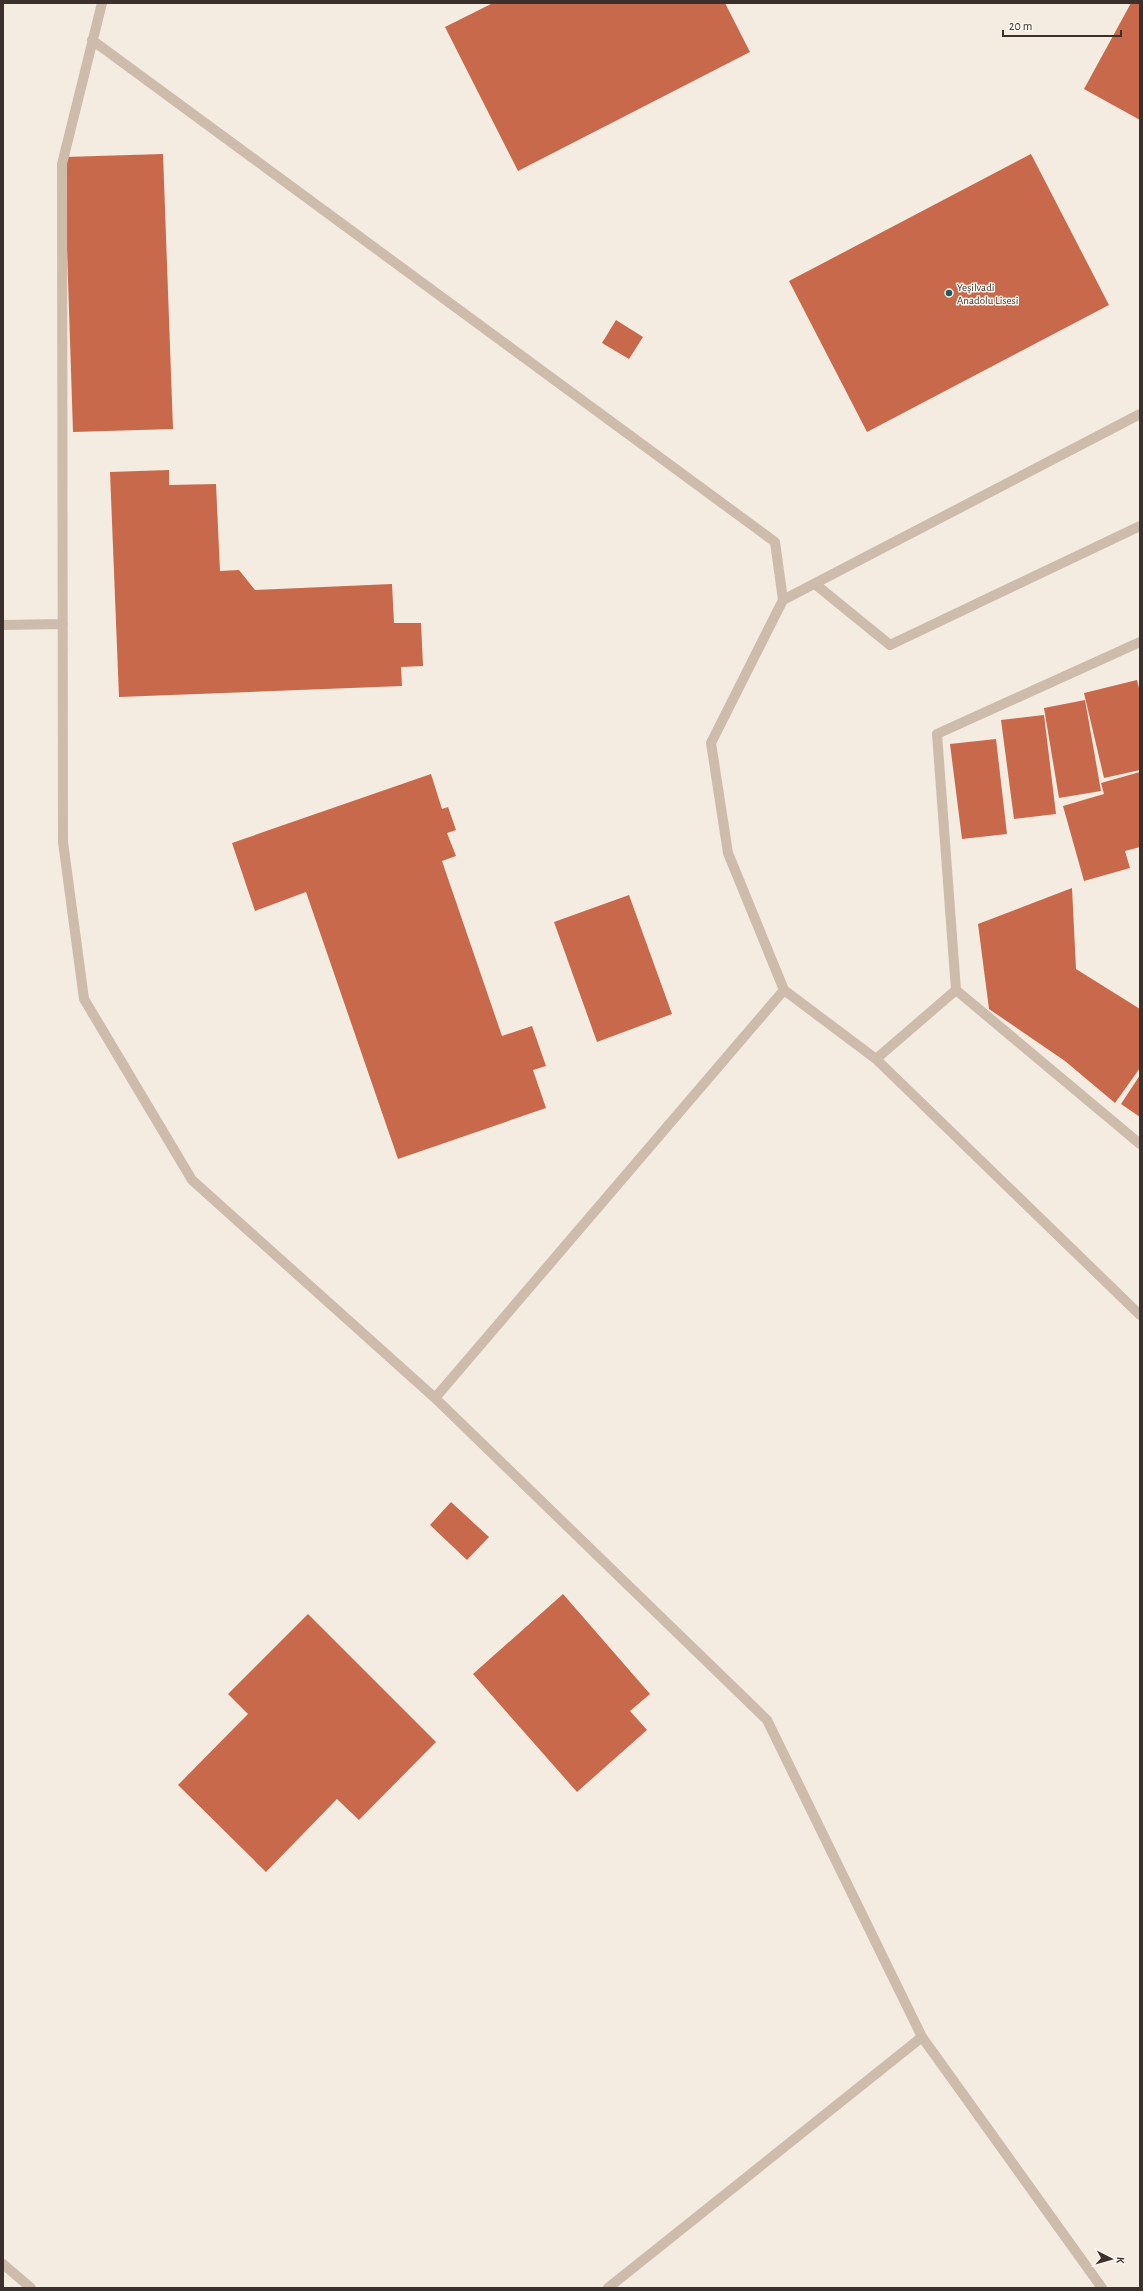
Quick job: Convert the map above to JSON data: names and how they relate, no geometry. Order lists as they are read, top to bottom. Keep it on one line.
{"places":["Yeşilvadi Anadolu Lisesi"],"scale_bar":"20 m","north":"right"}
